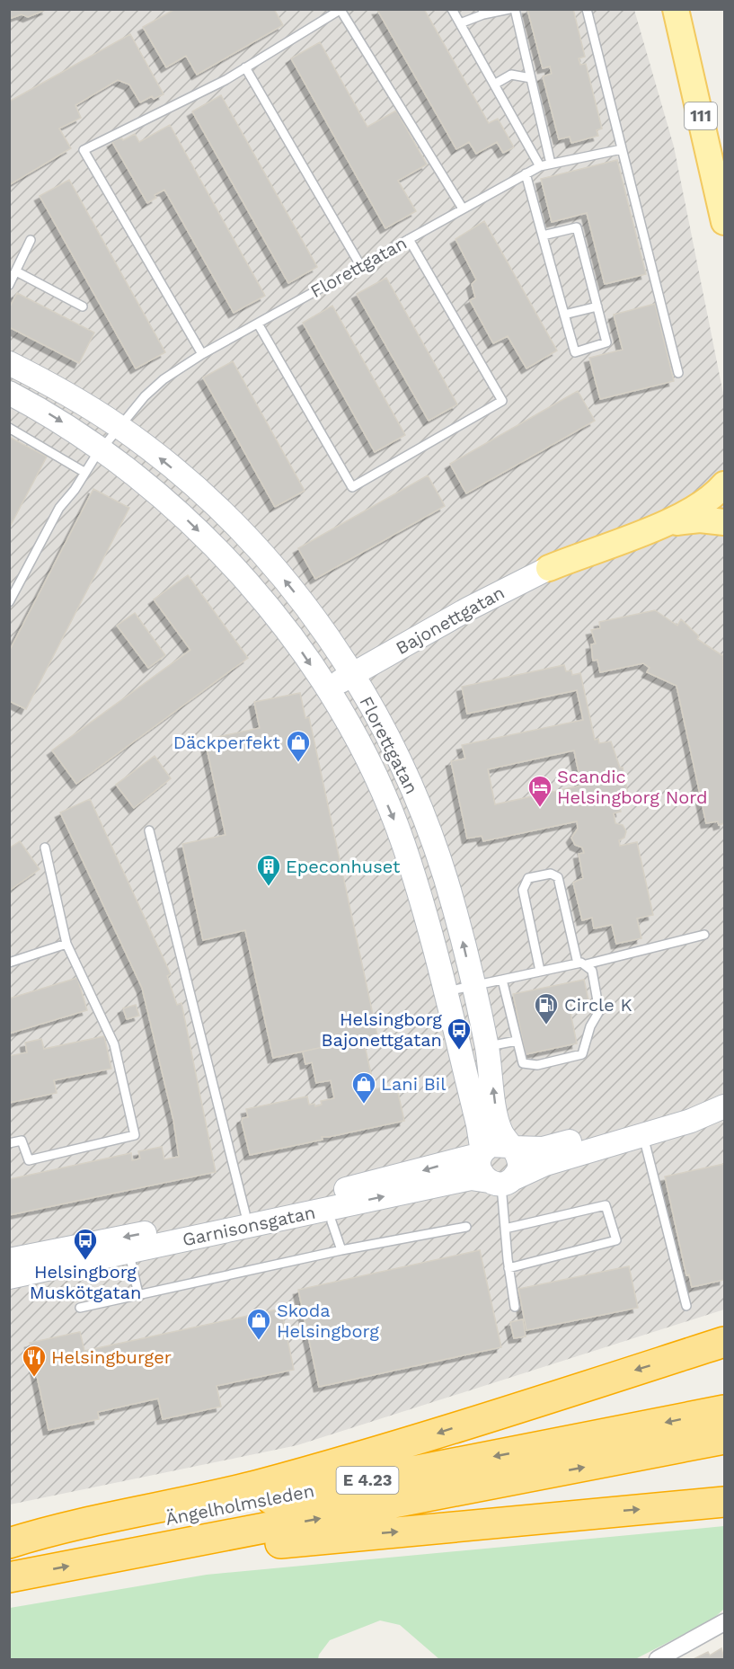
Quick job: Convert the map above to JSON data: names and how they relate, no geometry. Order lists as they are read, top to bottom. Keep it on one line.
{"streets":{"highway":["E 4.23","Ängelholmsleden"],"main road":["111"],"street":["Florettgatan","Bajonettgatan","Garnisonsgatan"]},"crossings":[["Florettgatan","Bajonettgatan"],["Florettgatan","Garnisonsgatan"]],"places":{"shop":["Däckperfekt","Lani Bil","Skoda Helsingborg"],"hotel":["Scandic Helsingborg Nord"],"building":["Epeconhuset"],"fuel station":["Circle K"],"bus stop":["Helsingborg Bajonettgatan","Helsingborg Muskötgatan"],"restaurant":["Helsingburger"]}}
